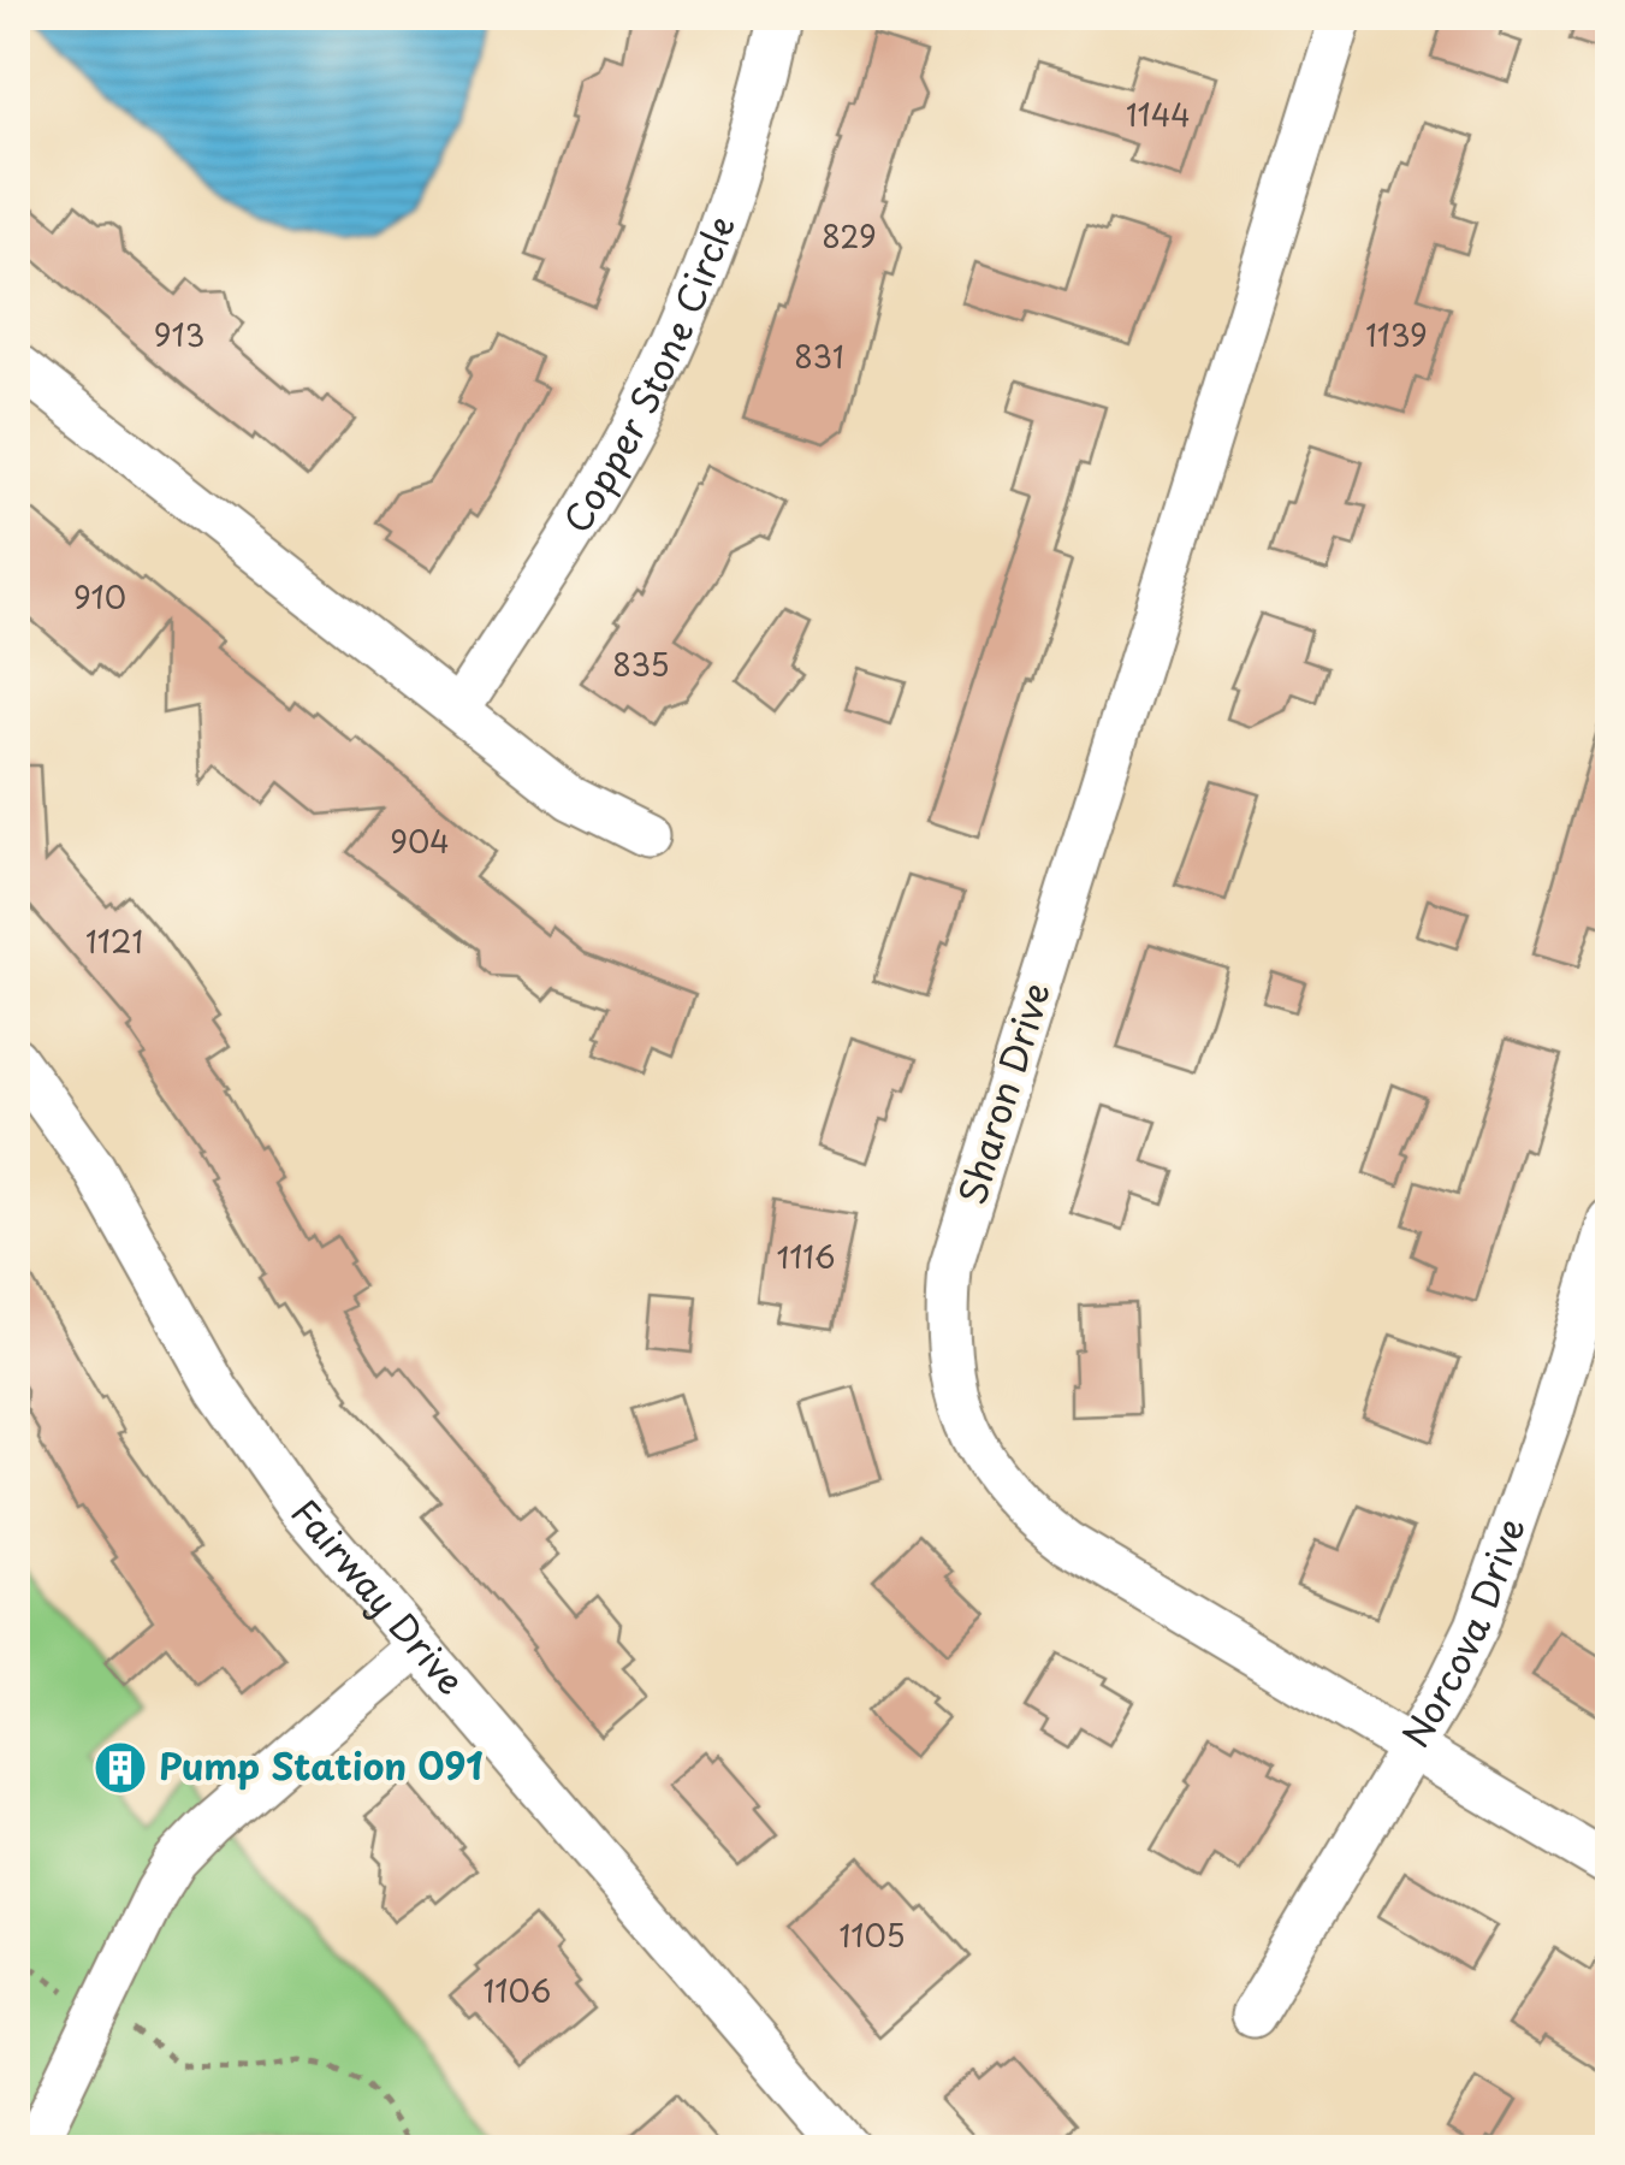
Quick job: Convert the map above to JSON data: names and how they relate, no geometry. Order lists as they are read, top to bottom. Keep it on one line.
{"streets":{"street":["Copper Stone Circle","Sharon Drive","Fairway Drive","Norcova Drive"]},"crossings":[["Sharon Drive","Norcova Drive"]],"places":{"building":["Pump Station 091"]},"house_numbers":["1144","829","913","1139","831","910","835","904","1121","1116","1105","1106"]}
